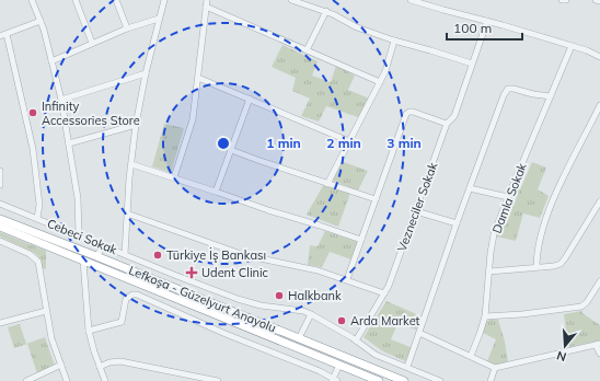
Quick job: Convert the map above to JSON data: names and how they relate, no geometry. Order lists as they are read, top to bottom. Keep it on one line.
{"streets":{"highway":["Lefkoşa - Güzelyurt Anayolu"],"street":["Damla Sokak","Vezneciler Sokak","Cebeci Sokak"]},"crossings":[["Vezneciler Sokak","Cebeci Sokak"]],"places":{"other":["Infinity Accessories Store","Türkiye İş Bankası","Halkbank","Arda Market"],"health":["Udent Clinic"]},"scale_bar":"100 m","north":"bottom","rings":["1 min","2 min","3 min"]}
